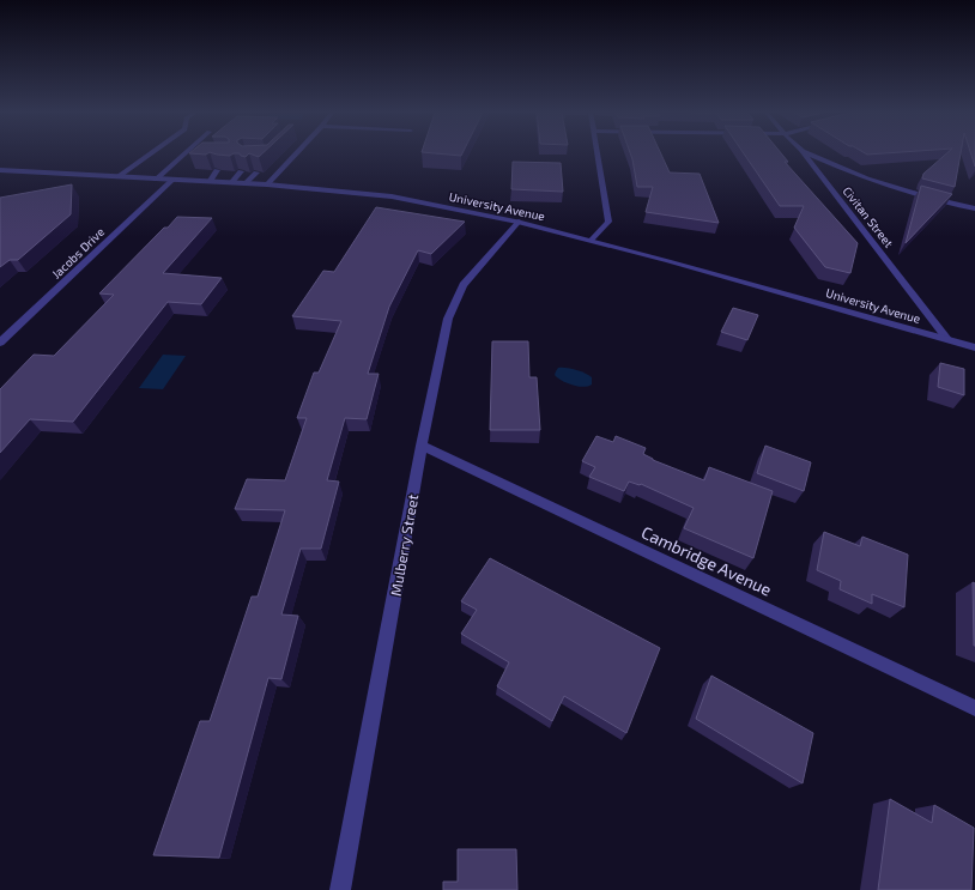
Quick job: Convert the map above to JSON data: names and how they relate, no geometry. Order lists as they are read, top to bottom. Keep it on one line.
{"streets":{"street":["University Avenue","Civitan Street","Jacobs Drive","Mulberry Street","Cambridge Avenue"]},"crossings":[["University Avenue","Civitan Street"],["University Avenue","Jacobs Drive"],["University Avenue","Mulberry Street"],["Mulberry Street","Cambridge Avenue"]]}
